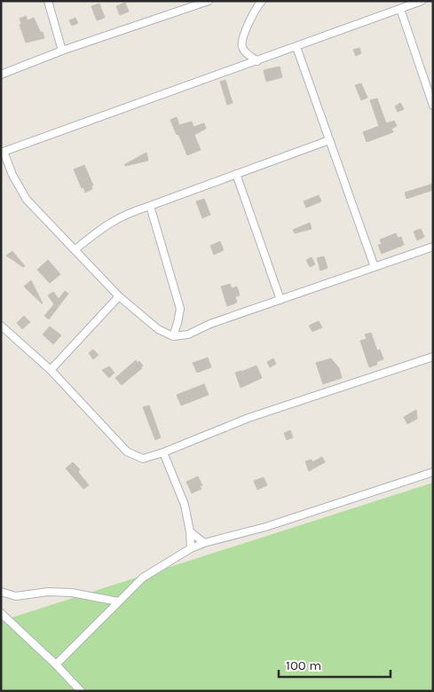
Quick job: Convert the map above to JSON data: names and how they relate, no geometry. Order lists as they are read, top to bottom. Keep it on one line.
{"scale_bar":"100 m"}
